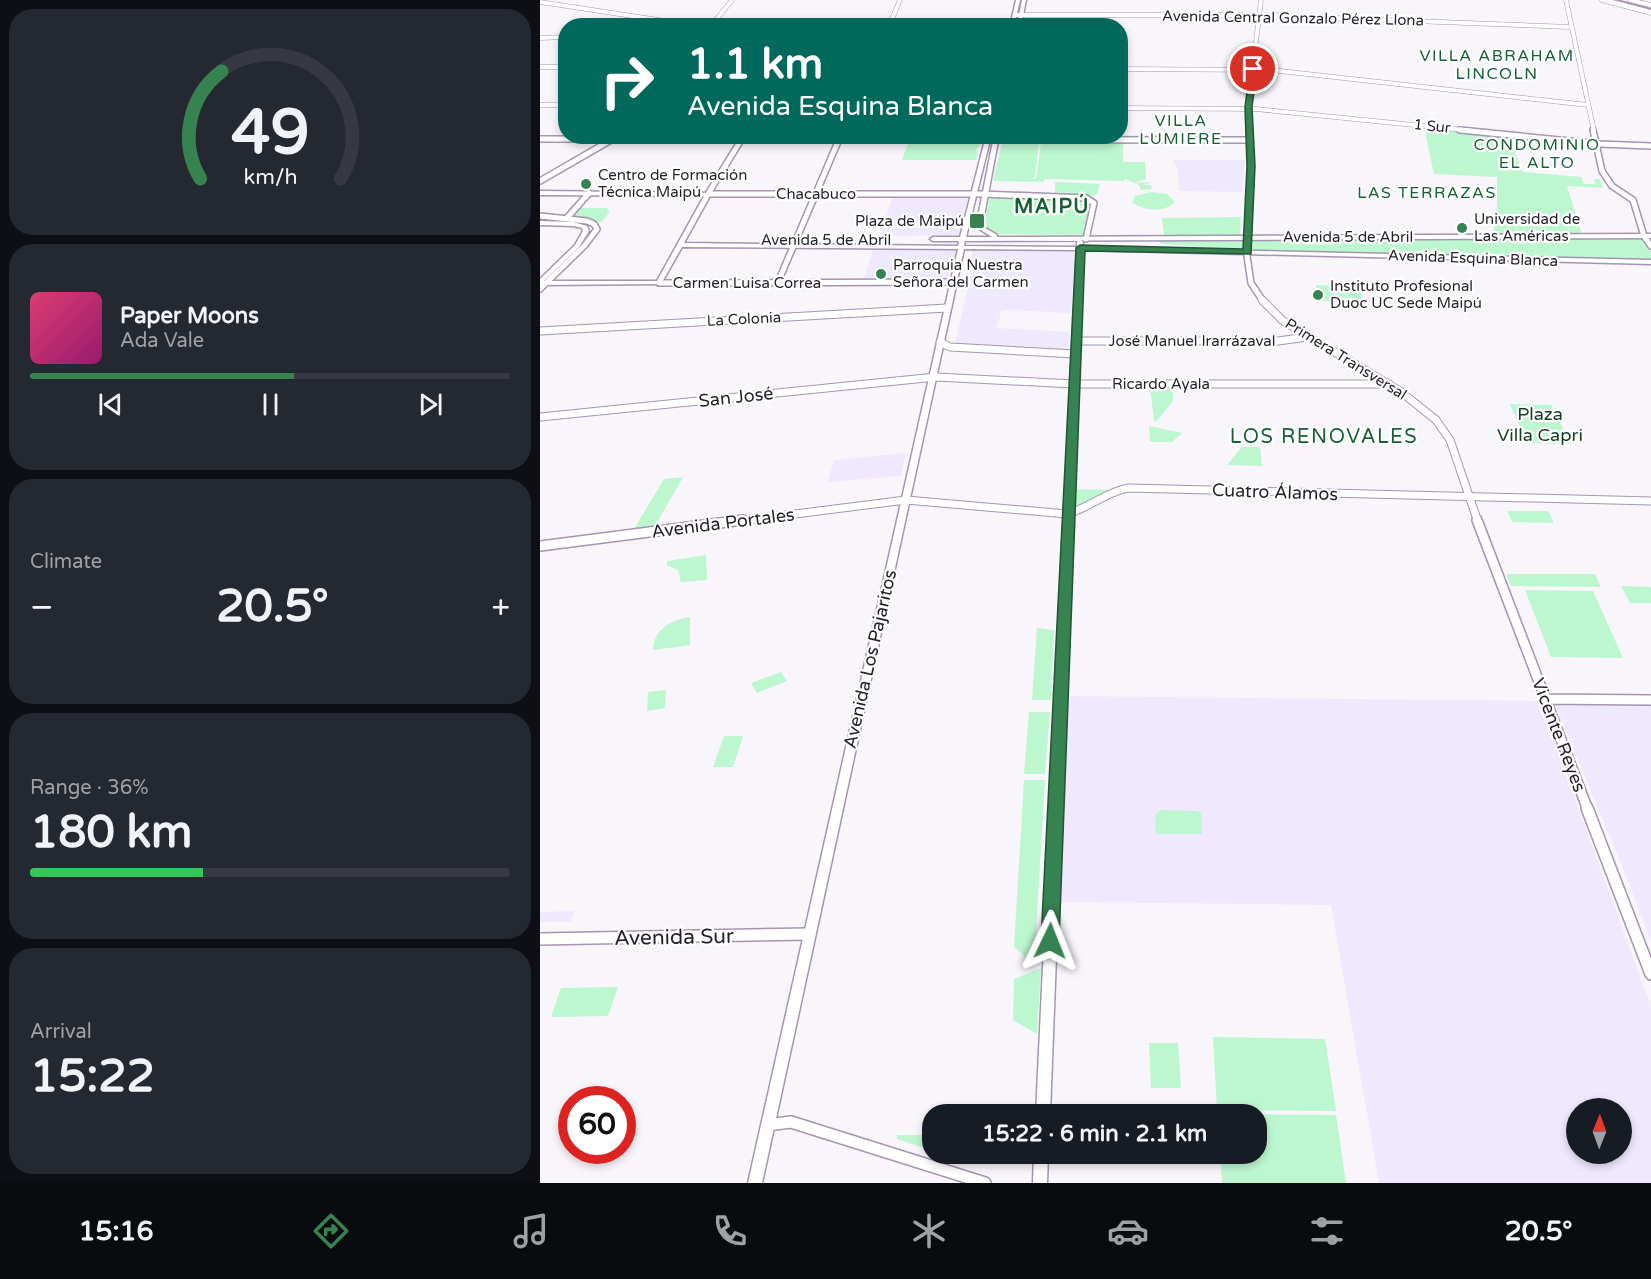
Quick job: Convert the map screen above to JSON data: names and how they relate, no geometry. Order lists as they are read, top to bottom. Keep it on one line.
{"streets":{"main road":["Chacabuco","Avenida 5 de Abril","Avenida Esquina Blanca","Carmen Luisa Correa","Avenida Los Pajaritos"],"street":["Avenida Central Gonzalo Pérez Llona","1 Sur","La Colonia","José Manuel Irarrázaval","Primera Transversal","Ricardo Ayala","San José","Cuatro Álamos","Avenida Portales","Vicente Reyes","Avenida Sur"]},"crossings":[["Avenida Central Gonzalo Pérez Llona","Primera Transversal"],["1 Sur","Primera Transversal"],["Chacabuco","Avenida 5 de Abril"],["Chacabuco","Avenida Los Pajaritos"],["Avenida 5 de Abril","Avenida Esquina Blanca"],["Avenida 5 de Abril","Primera Transversal"],["Avenida 5 de Abril","Avenida Los Pajaritos"],["Avenida Esquina Blanca","Primera Transversal"],["Carmen Luisa Correa","Avenida Los Pajaritos"],["La Colonia","Avenida Los Pajaritos"],["José Manuel Irarrázaval","Primera Transversal"],["Primera Transversal","Ricardo Ayala"],["Primera Transversal","Cuatro Álamos"],["Primera Transversal","Vicente Reyes"],["Ricardo Ayala","San José"],["Ricardo Ayala","Avenida Los Pajaritos"],["San José","Avenida Los Pajaritos"],["Cuatro Álamos","Avenida Portales"],["Cuatro Álamos","Avenida Los Pajaritos"],["Cuatro Álamos","Vicente Reyes"],["Avenida Portales","Avenida Los Pajaritos"],["Avenida Los Pajaritos","Avenida Sur"]],"districts":["VILLA ABRAHAM LINCOLN","VILLA LUMIERE","CONDOMINIO EL ALTO","LAS TERRAZAS","MAIPÚ","LOS RENOVALES"],"parks":["Plaza Villa Capri"],"places":{"other":["Centro de Formación Técnica Maipú","Universidad de Las Américas","Parroquia Nuestra Señora del Carmen","Instituto Profesional Duoc UC Sede Maipú"],"transit":["Plaza de Maipú"]},"north":"top","page":{"turn":["1.1 km","Avenida Esquina Blanca"],"song":["Paper Moons","Ada Vale"],"tile":["Climate",["Range · 36%","180 km"],["Arrival","15:22"]],"heat":["−","20.5°","+"],"limit":"60","trip":"15:22 · 6 min · 2.1 km","tabs":["15:16","20.5°"],"gauge":["49","km/h"]}}
